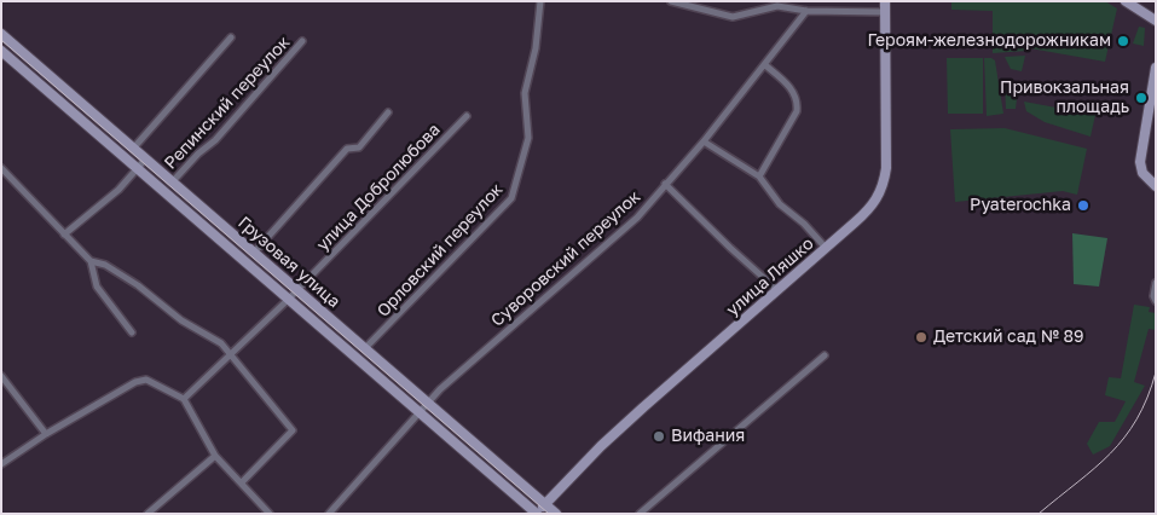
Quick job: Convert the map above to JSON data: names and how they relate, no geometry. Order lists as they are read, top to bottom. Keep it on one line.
{"streets":{"street":["Репинский переулок","улица Добролюбова","Орловский переулок","Суворовский переулок","Грузовая улица","улица Ляшко"]},"crossings":[["Репинский переулок","Грузовая улица"],["улица Добролюбова","Грузовая улица"],["Орловский переулок","Грузовая улица"],["Суворовский переулок","Грузовая улица"],["Грузовая улица","улица Ляшко"]],"places":["Героям-железнодорожникам","Привокзальная площадь","Pyaterochka","Детский сад № 89","Вифания"]}
